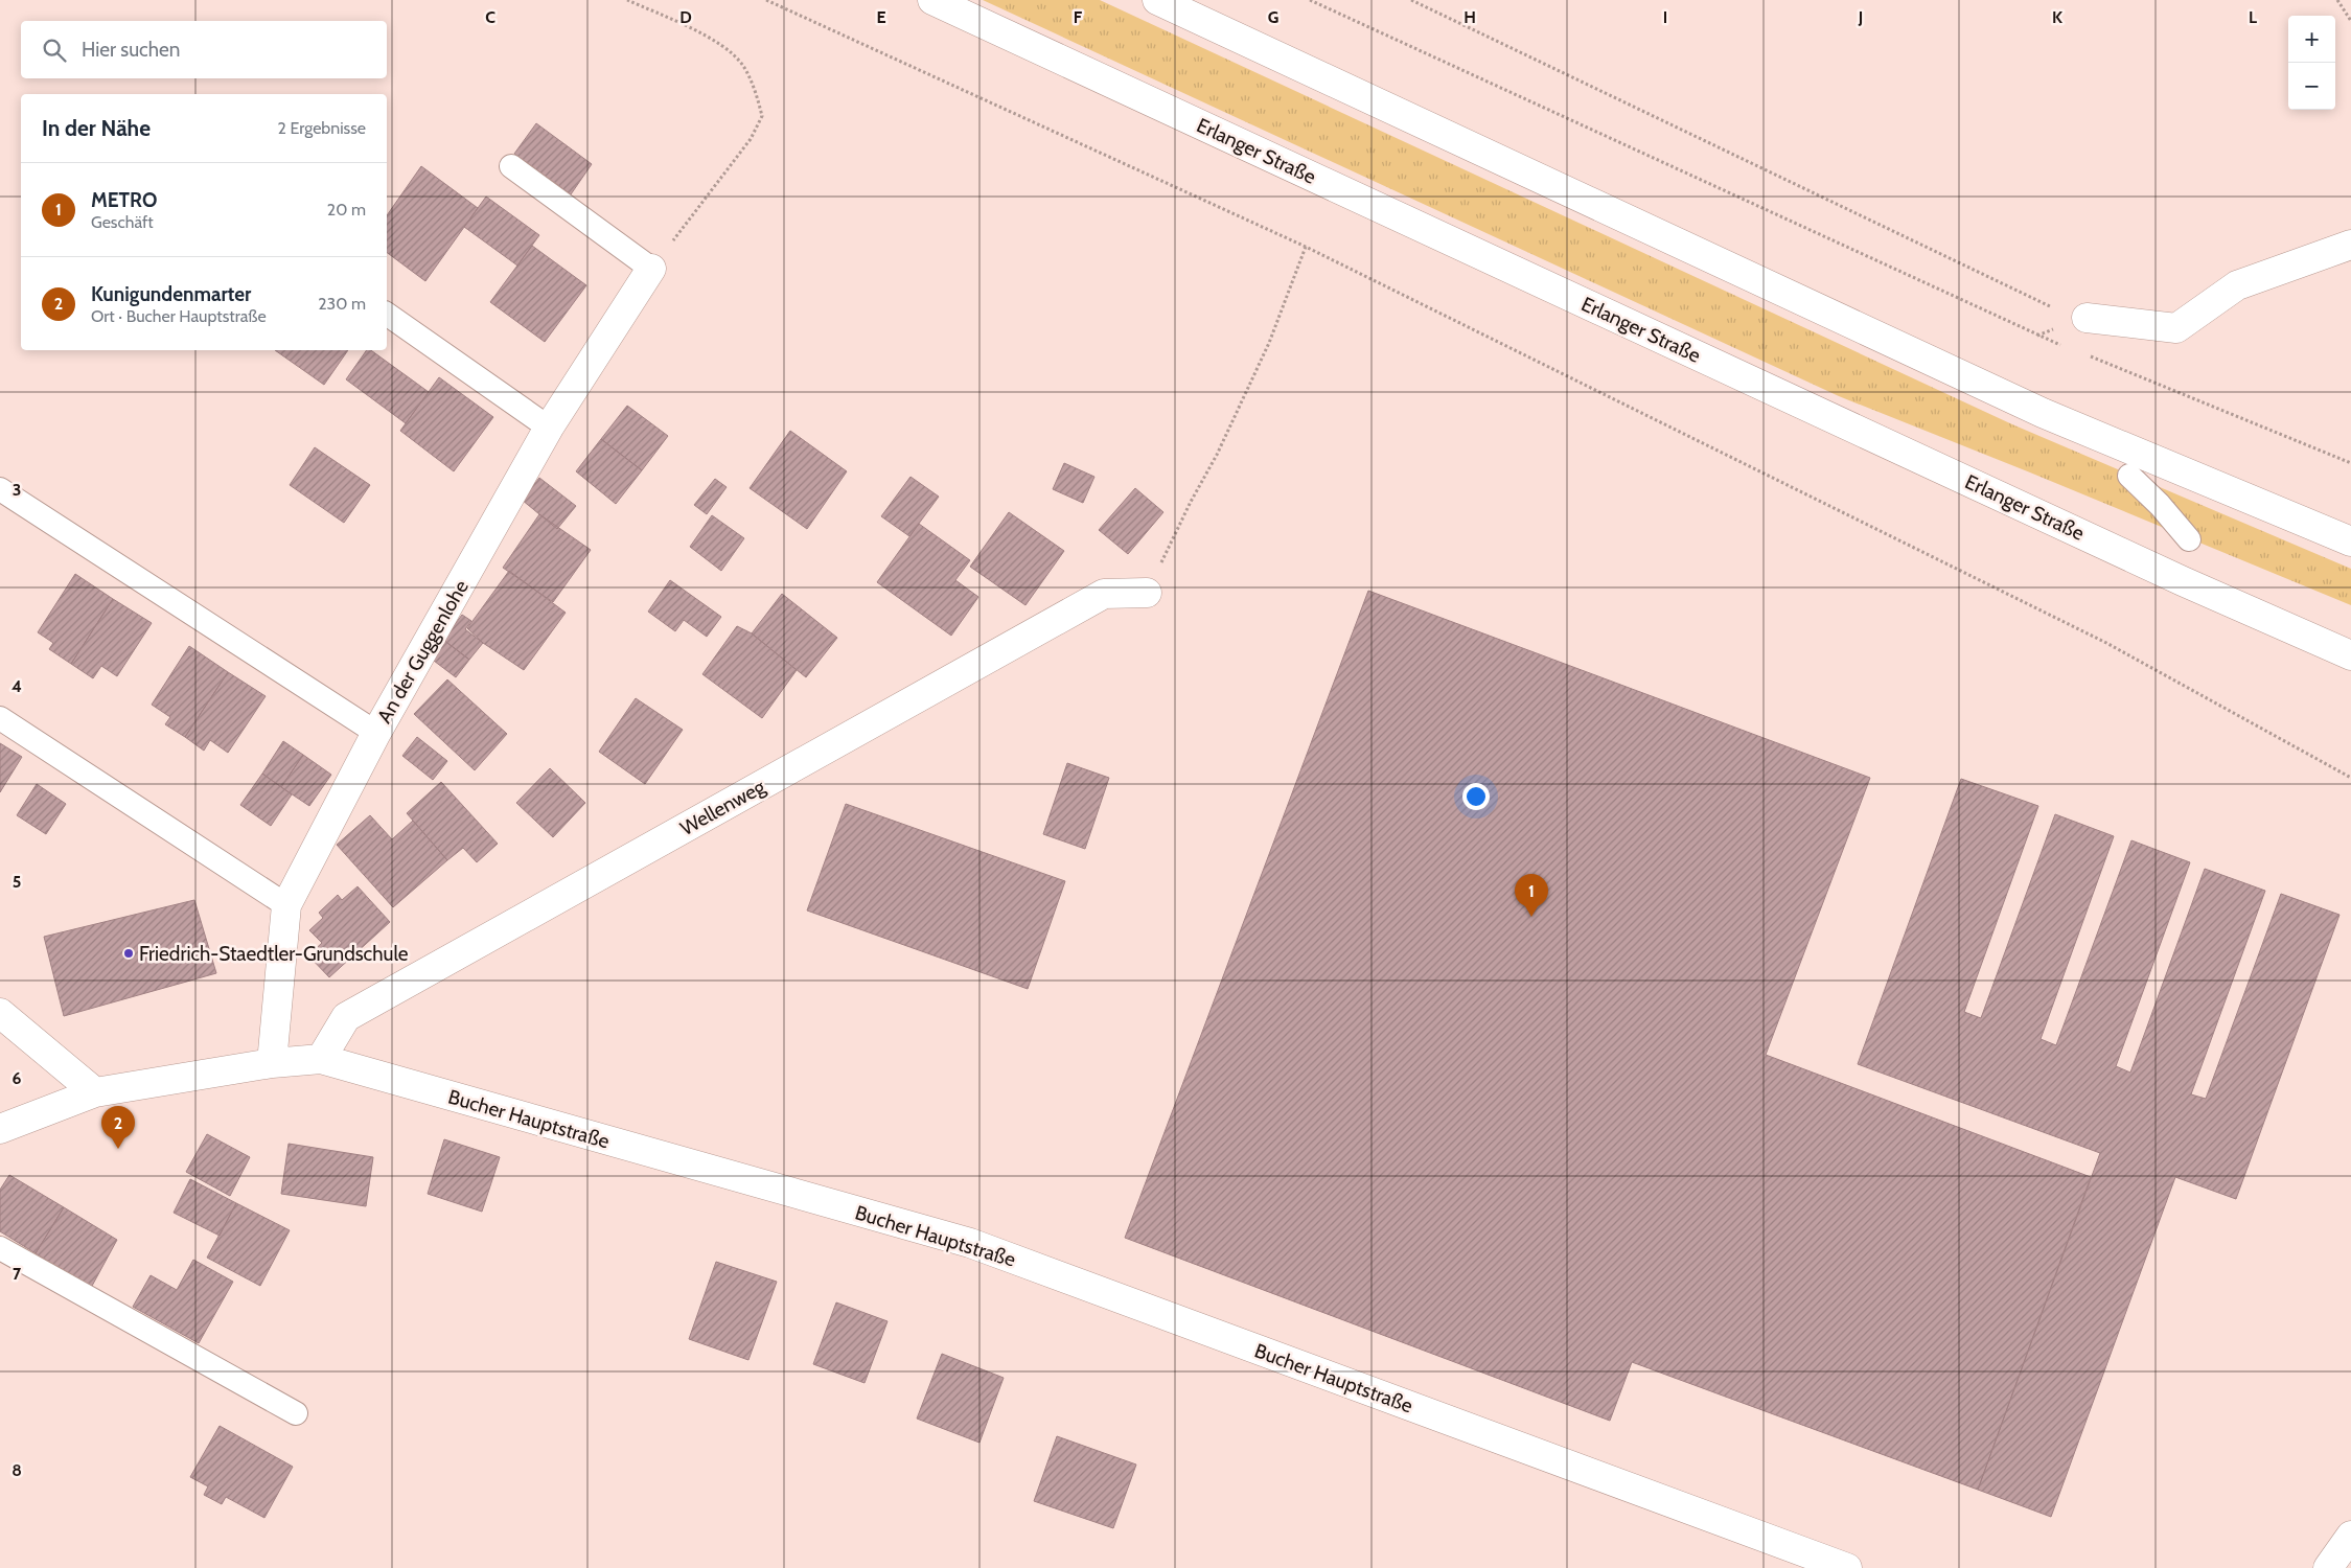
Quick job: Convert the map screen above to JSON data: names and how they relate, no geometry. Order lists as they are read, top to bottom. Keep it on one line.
{"streets":{"street":["Erlanger Straße","An der Guggenlohe","Wellenweg","Bucher Hauptstraße"]},"crossings":[["An der Guggenlohe","Bucher Hauptstraße"],["Wellenweg","Bucher Hauptstraße"]],"places":["Friedrich-Staedtler-Grundschule"],"page":{"map_buttons":["+","−"],"search":"Hier suchen","heading":["In der Nähe","2 Ergebnisse"],"list":[{"mark":"1","name":"METRO","note":"Geschäft","value":"20 m"},{"mark":"2","name":"Kunigundenmarter","note":"Ort · Bucher Hauptstraße","value":"230 m"}],"pins":["1","2"]},"grid":{"columns":["C","D","E","F","G","H","I","J","K","L"],"rows":["3","4","5","6","7","8"]}}
